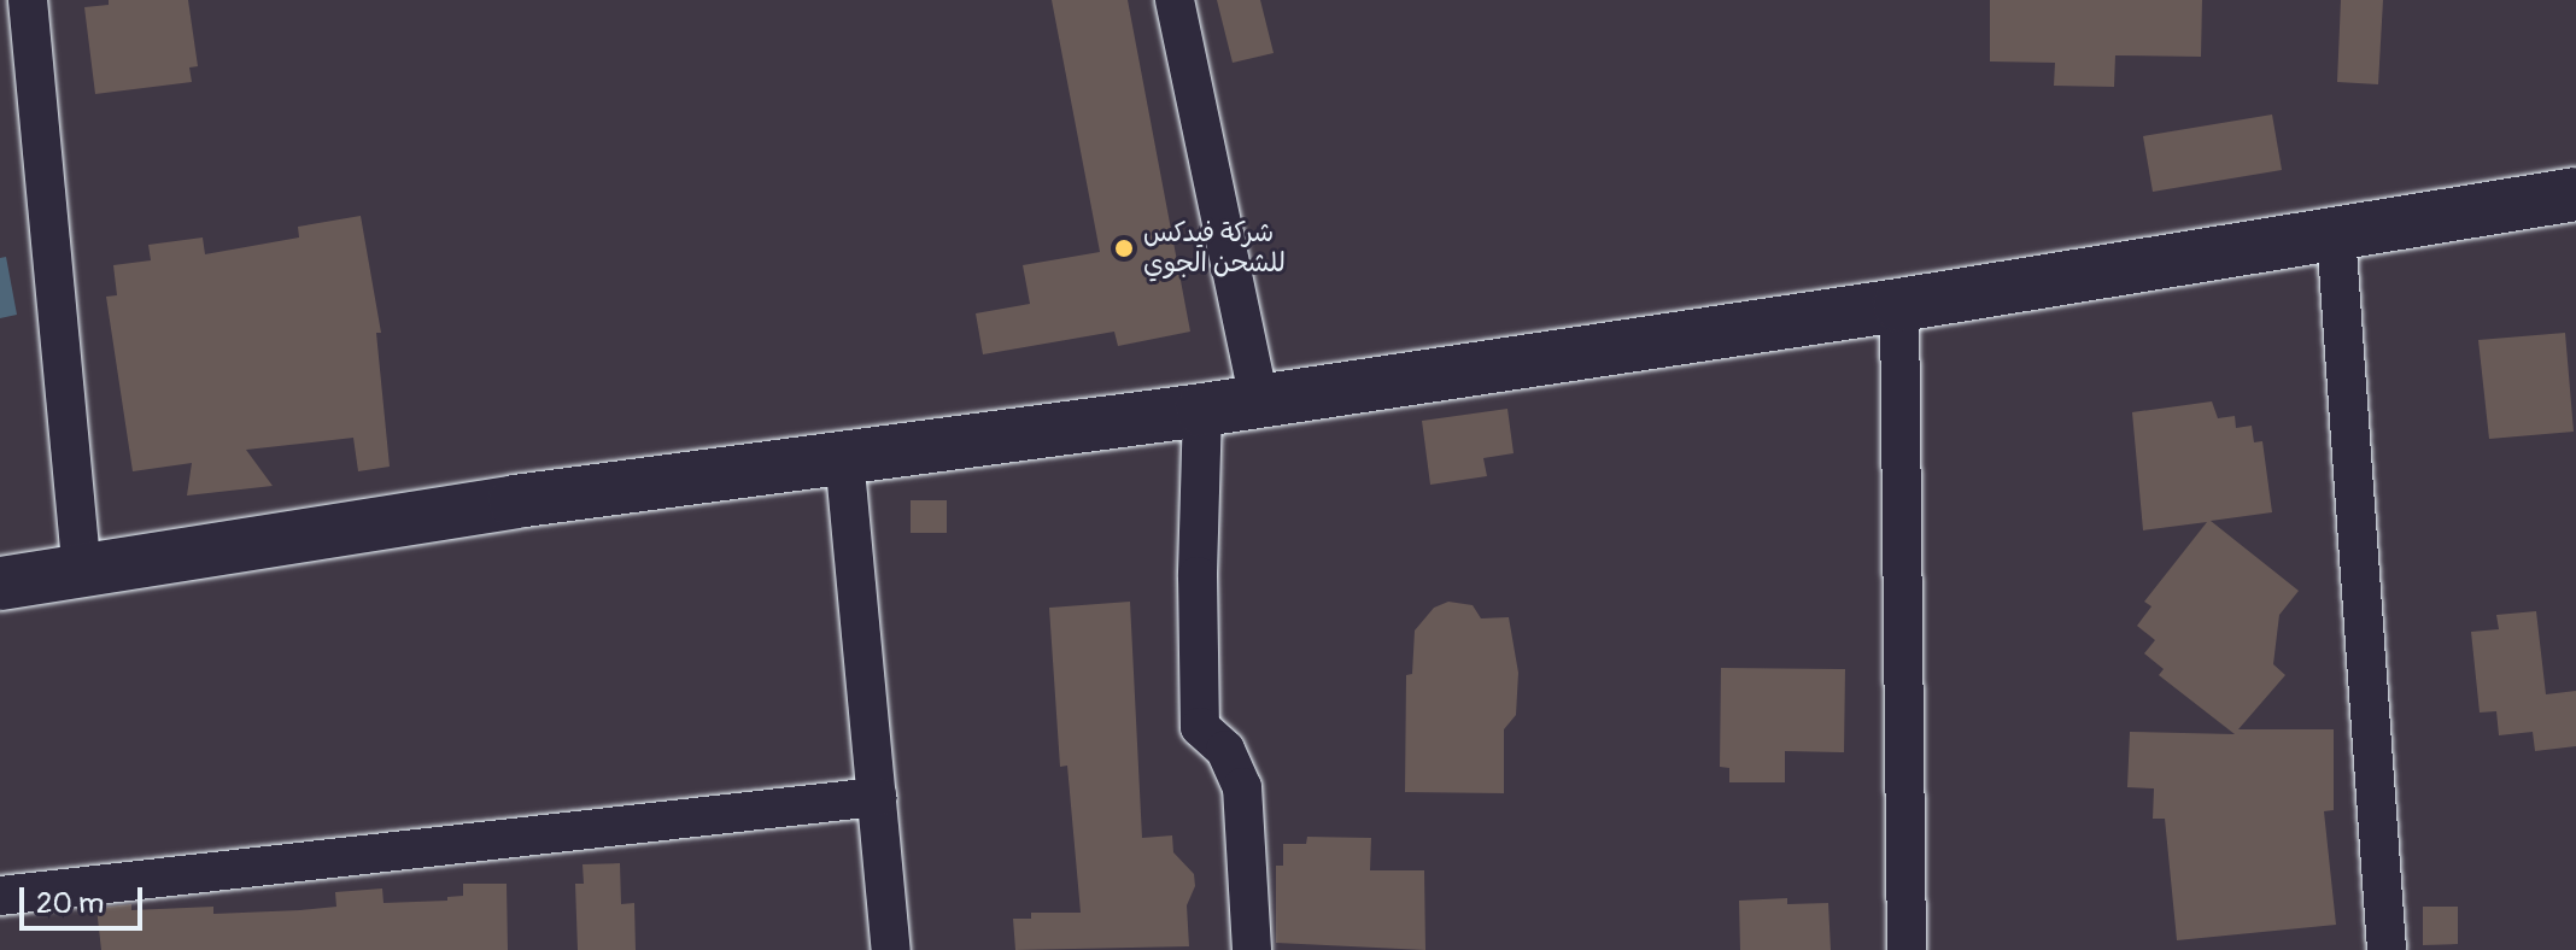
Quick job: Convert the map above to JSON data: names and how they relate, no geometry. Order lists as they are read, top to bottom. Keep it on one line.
{"places":["شركة فيدكس للشحن الجوي"],"scale_bar":"20 m"}
